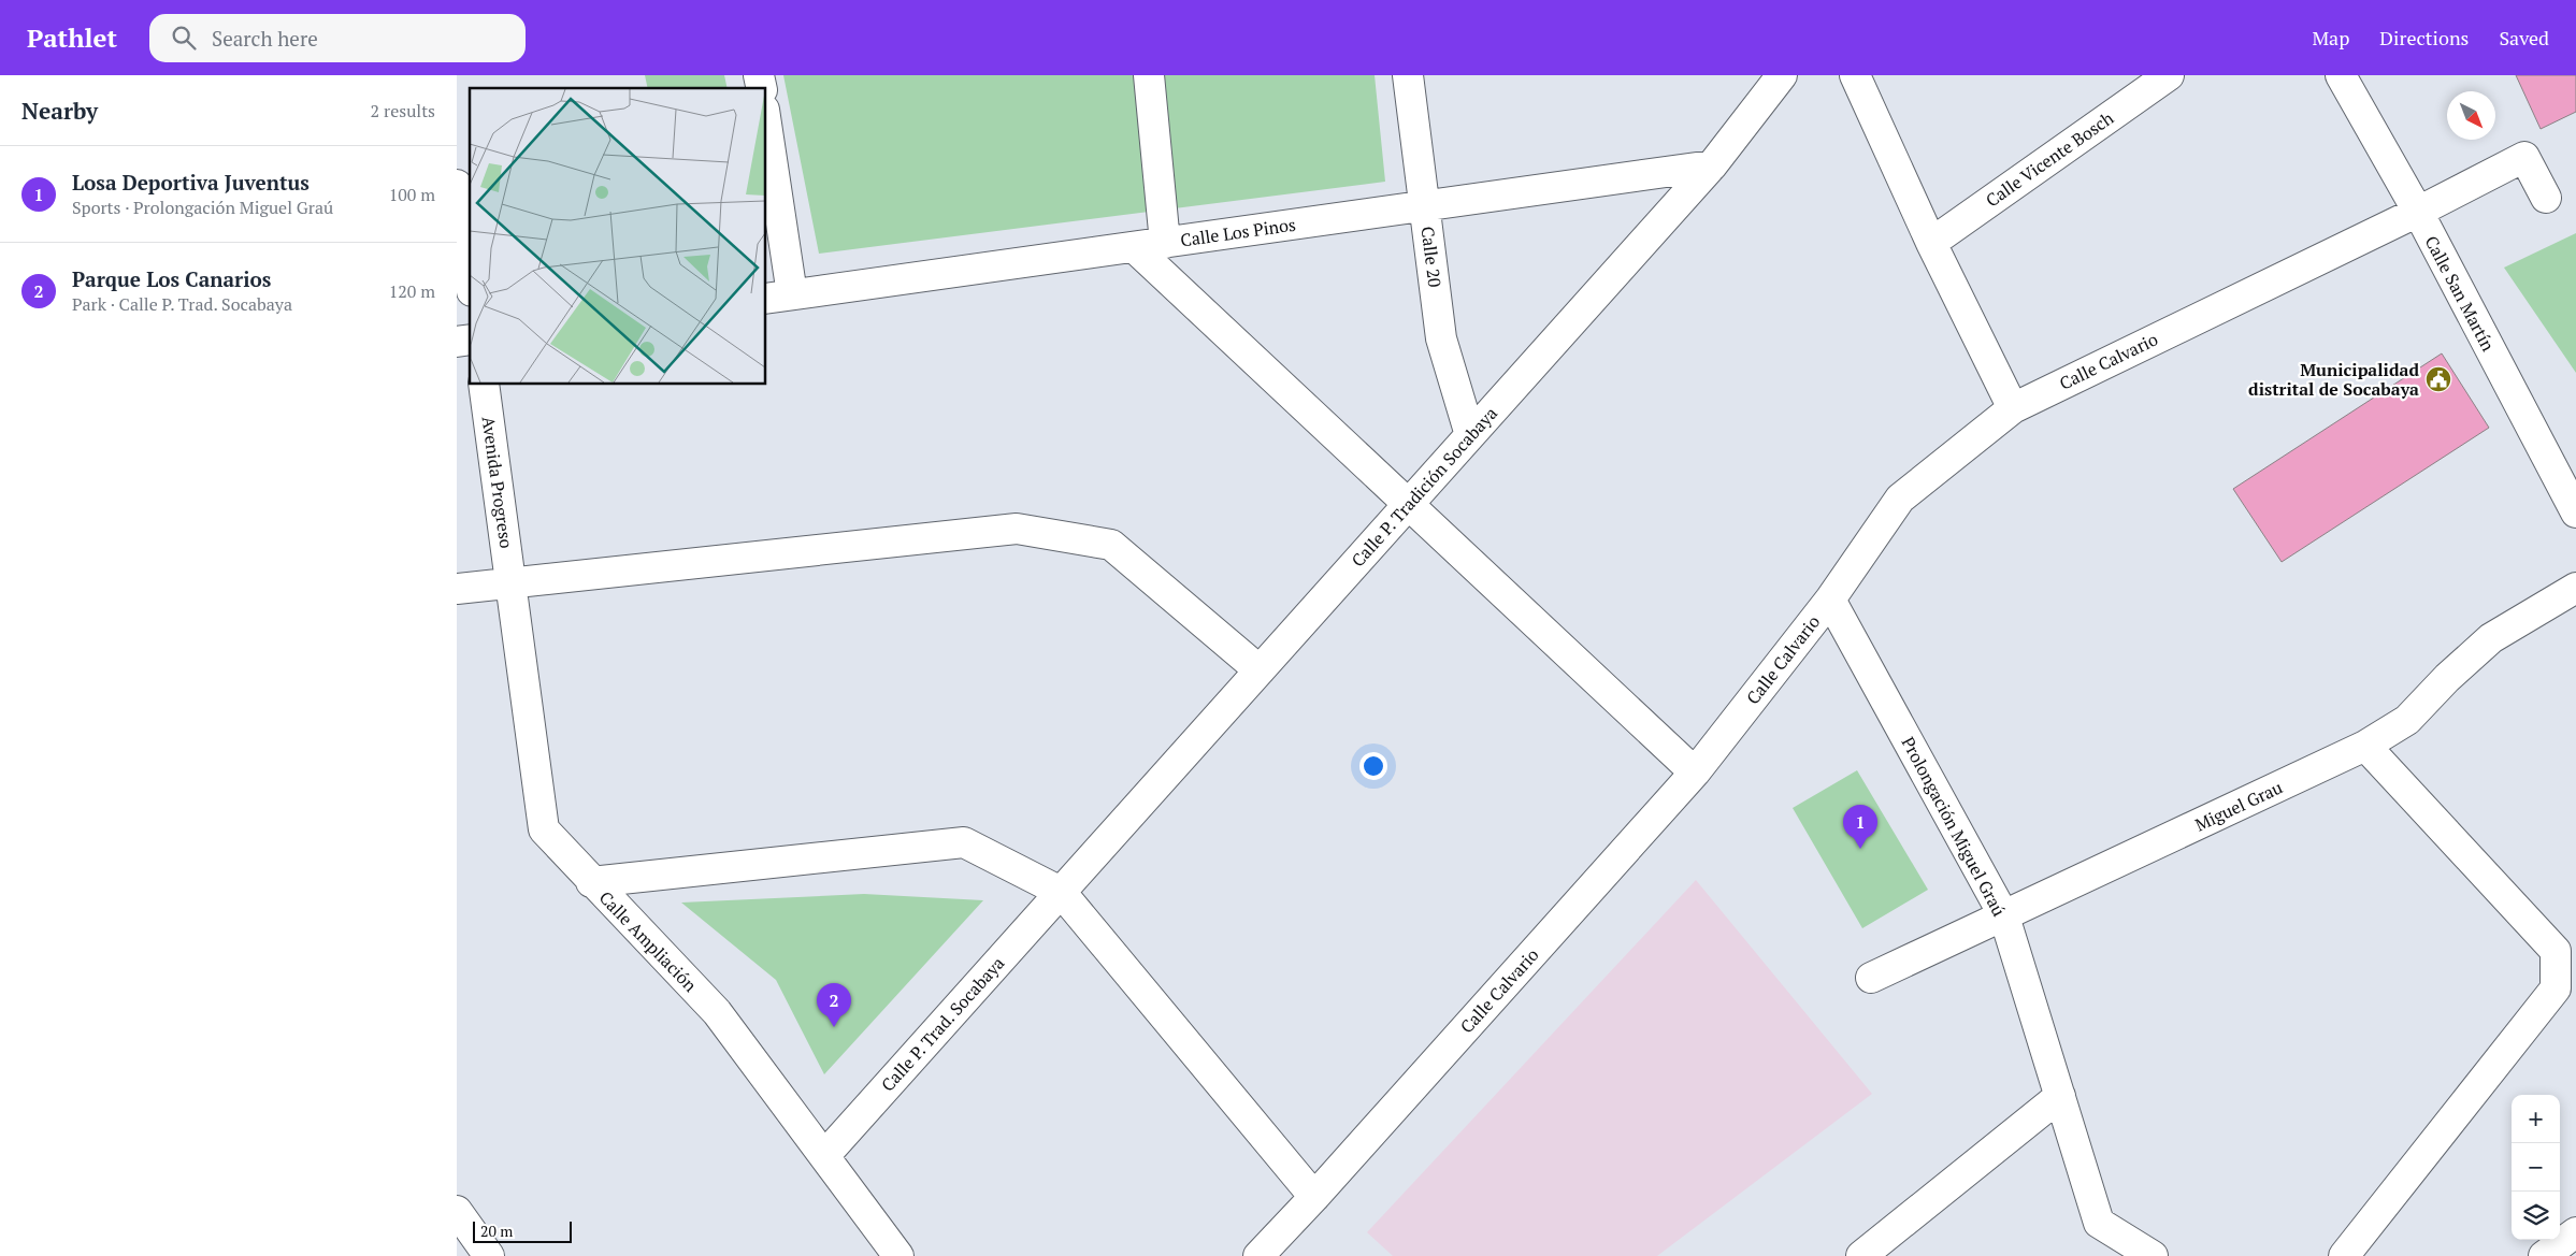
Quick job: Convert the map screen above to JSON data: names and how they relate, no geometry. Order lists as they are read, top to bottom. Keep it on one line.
{"streets":{"street":["Calle Vicente Bosch","Calle Los Pinos","Calle 20","Calle San Martín","Calle Calvario","Avenida Progreso","Calle P. Tradición Socabaya","Miguel Grau","Prolongación Miguel Graú","Calle Ampliación","Calle P. Trad. Socabaya"]},"crossings":[["Calle Los Pinos","Calle 20"],["Calle Los Pinos","Calle P. Tradición Socabaya"],["Calle 20","Calle P. Tradición Socabaya"],["Calle San Martín","Calle Calvario"],["Calle Calvario","Prolongación Miguel Graú"],["Avenida Progreso","Calle Ampliación"],["Calle P. Tradición Socabaya","Calle P. Trad. Socabaya"],["Miguel Grau","Prolongación Miguel Graú"],["Calle Ampliación","Calle P. Trad. Socabaya"]],"places":{"public building":["Municipalidad distrital de Socabaya"]},"scale_bar":"20 m","north":"bottom right","page":{"header":"Pathlet","search":"Search here","nav":["Map","Directions","Saved"],"heading":["Nearby","2 results"],"list":[{"mark":"1","name":"Losa Deportiva Juventus","note":"Sports · Prolongación Miguel Graú","value":"100 m"},{"mark":"2","name":"Parque Los Canarios","note":"Park · Calle P. Trad. Socabaya","value":"120 m"}],"pins":["1","2"],"map_buttons":["+","−"],"scale":"20 m"}}
